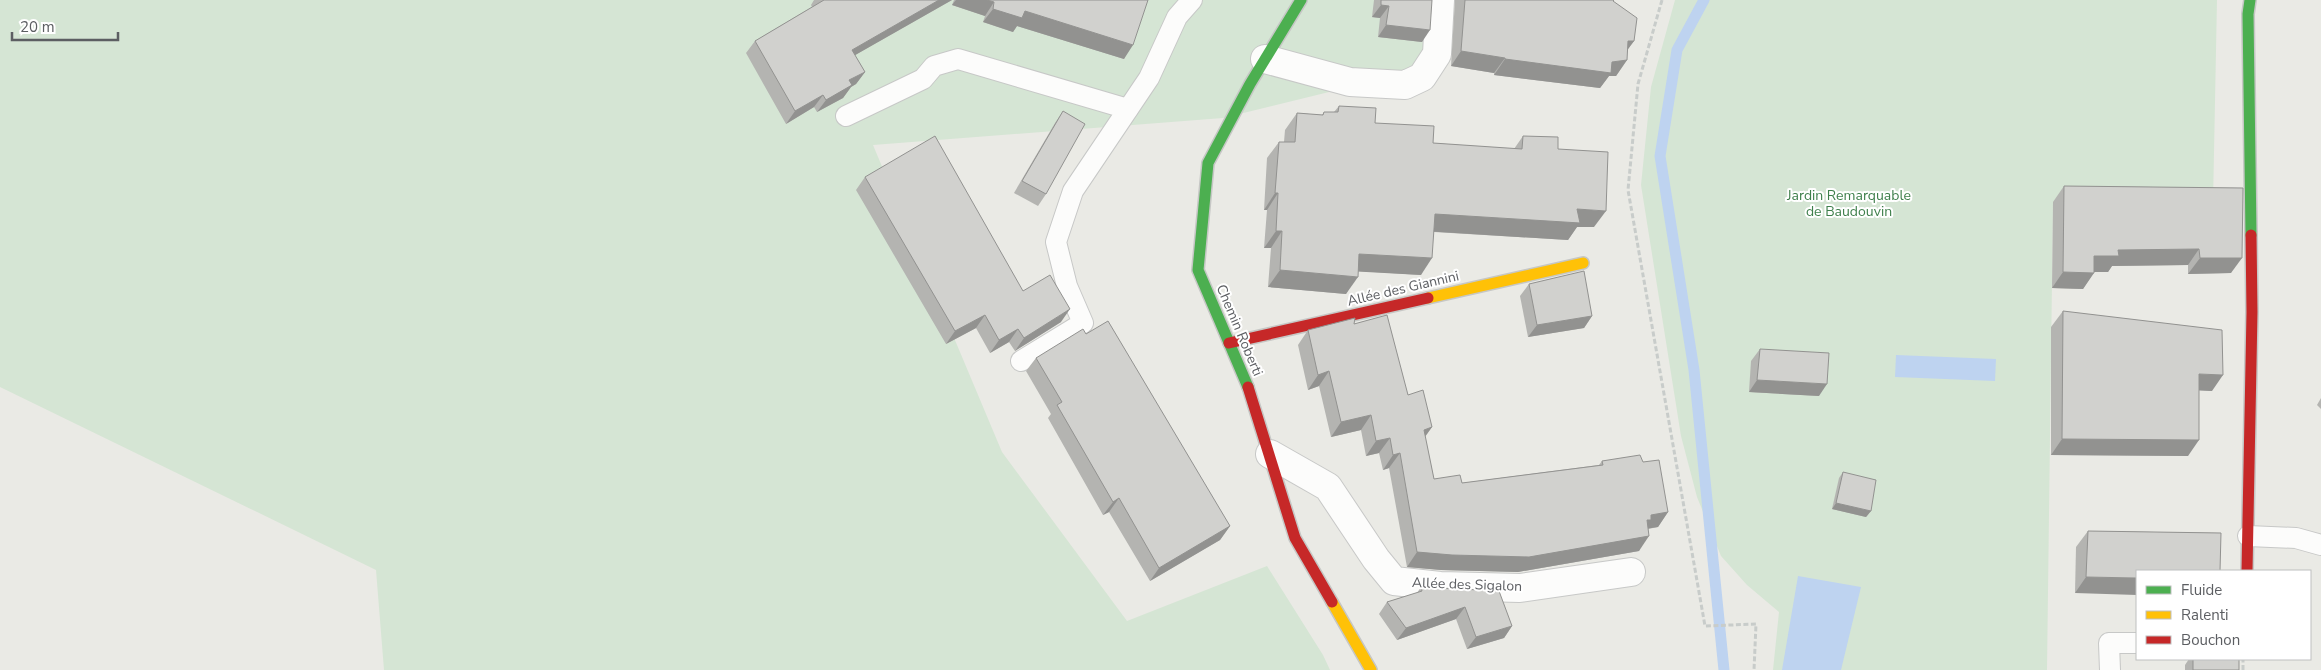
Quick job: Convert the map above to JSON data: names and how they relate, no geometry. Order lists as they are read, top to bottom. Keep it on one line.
{"streets":{"street":["Allée des Giannini","Chemin Roberti","Allée des Sigalon"]},"crossings":[["Allée des Giannini","Chemin Roberti"],["Chemin Roberti","Allée des Sigalon"]],"parks":["Jardin Remarquable de Baudouvin"],"legend":["Fluide","Ralenti","Bouchon"],"scale_bar":"20 m"}
